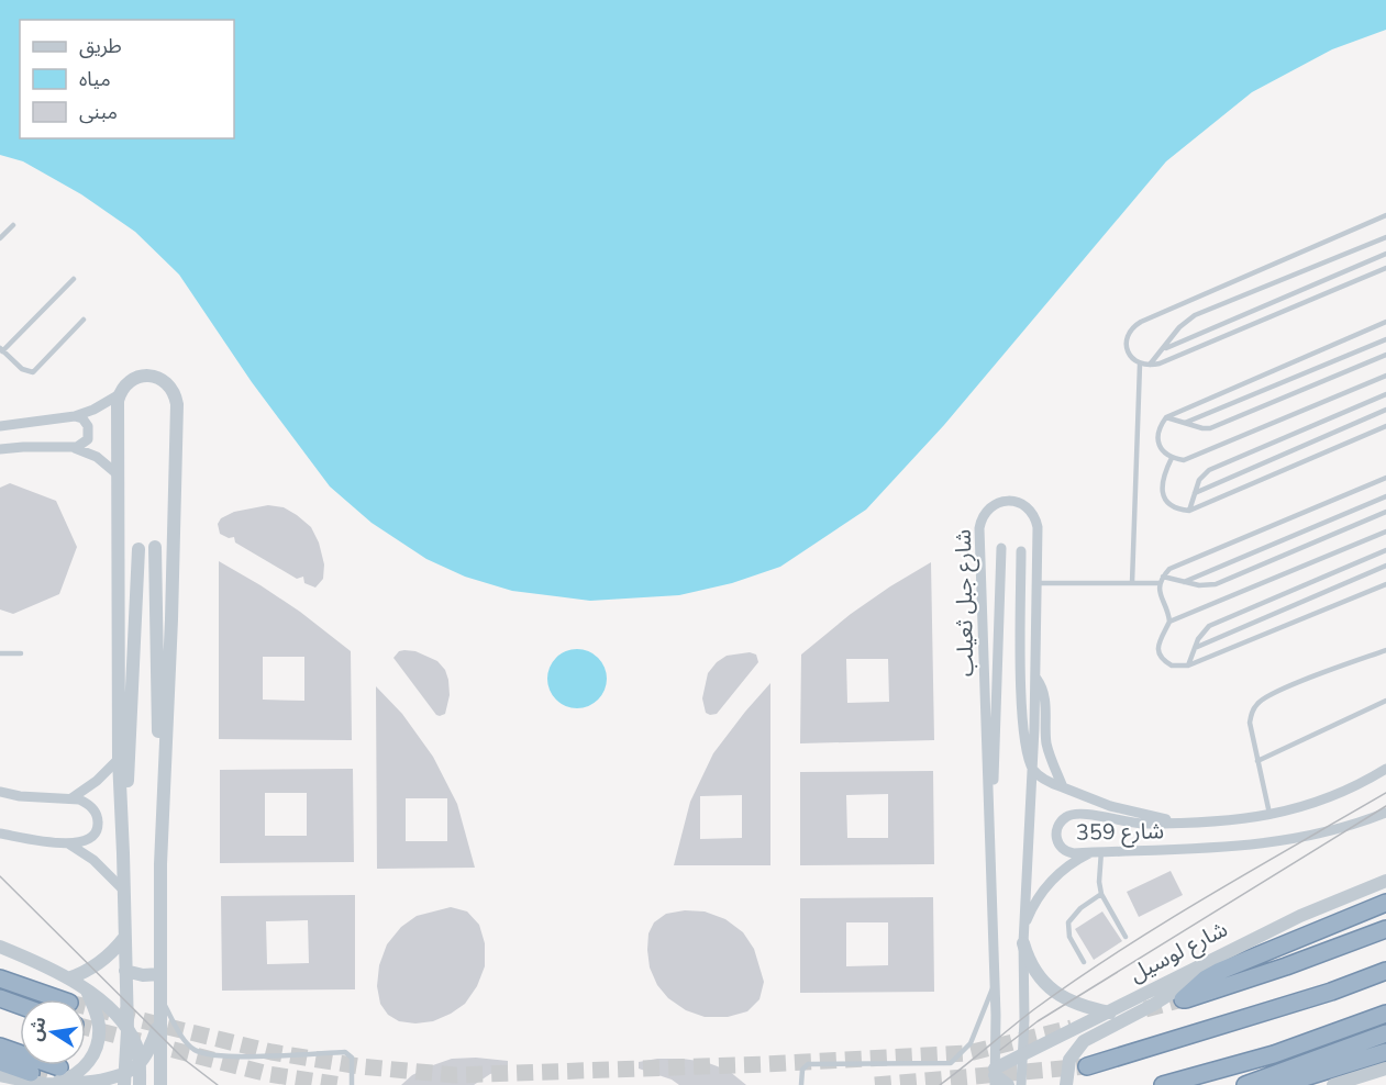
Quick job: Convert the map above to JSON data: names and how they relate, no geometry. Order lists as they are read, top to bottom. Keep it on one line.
{"streets":{"street":["شارع جبل ثعيلب","شارع 359","شارع لوسيل"]},"crossings":[["شارع جبل ثعيلب","شارع لوسيل"]],"legend":["طريق","مياه","مبنى"],"north":"left"}
